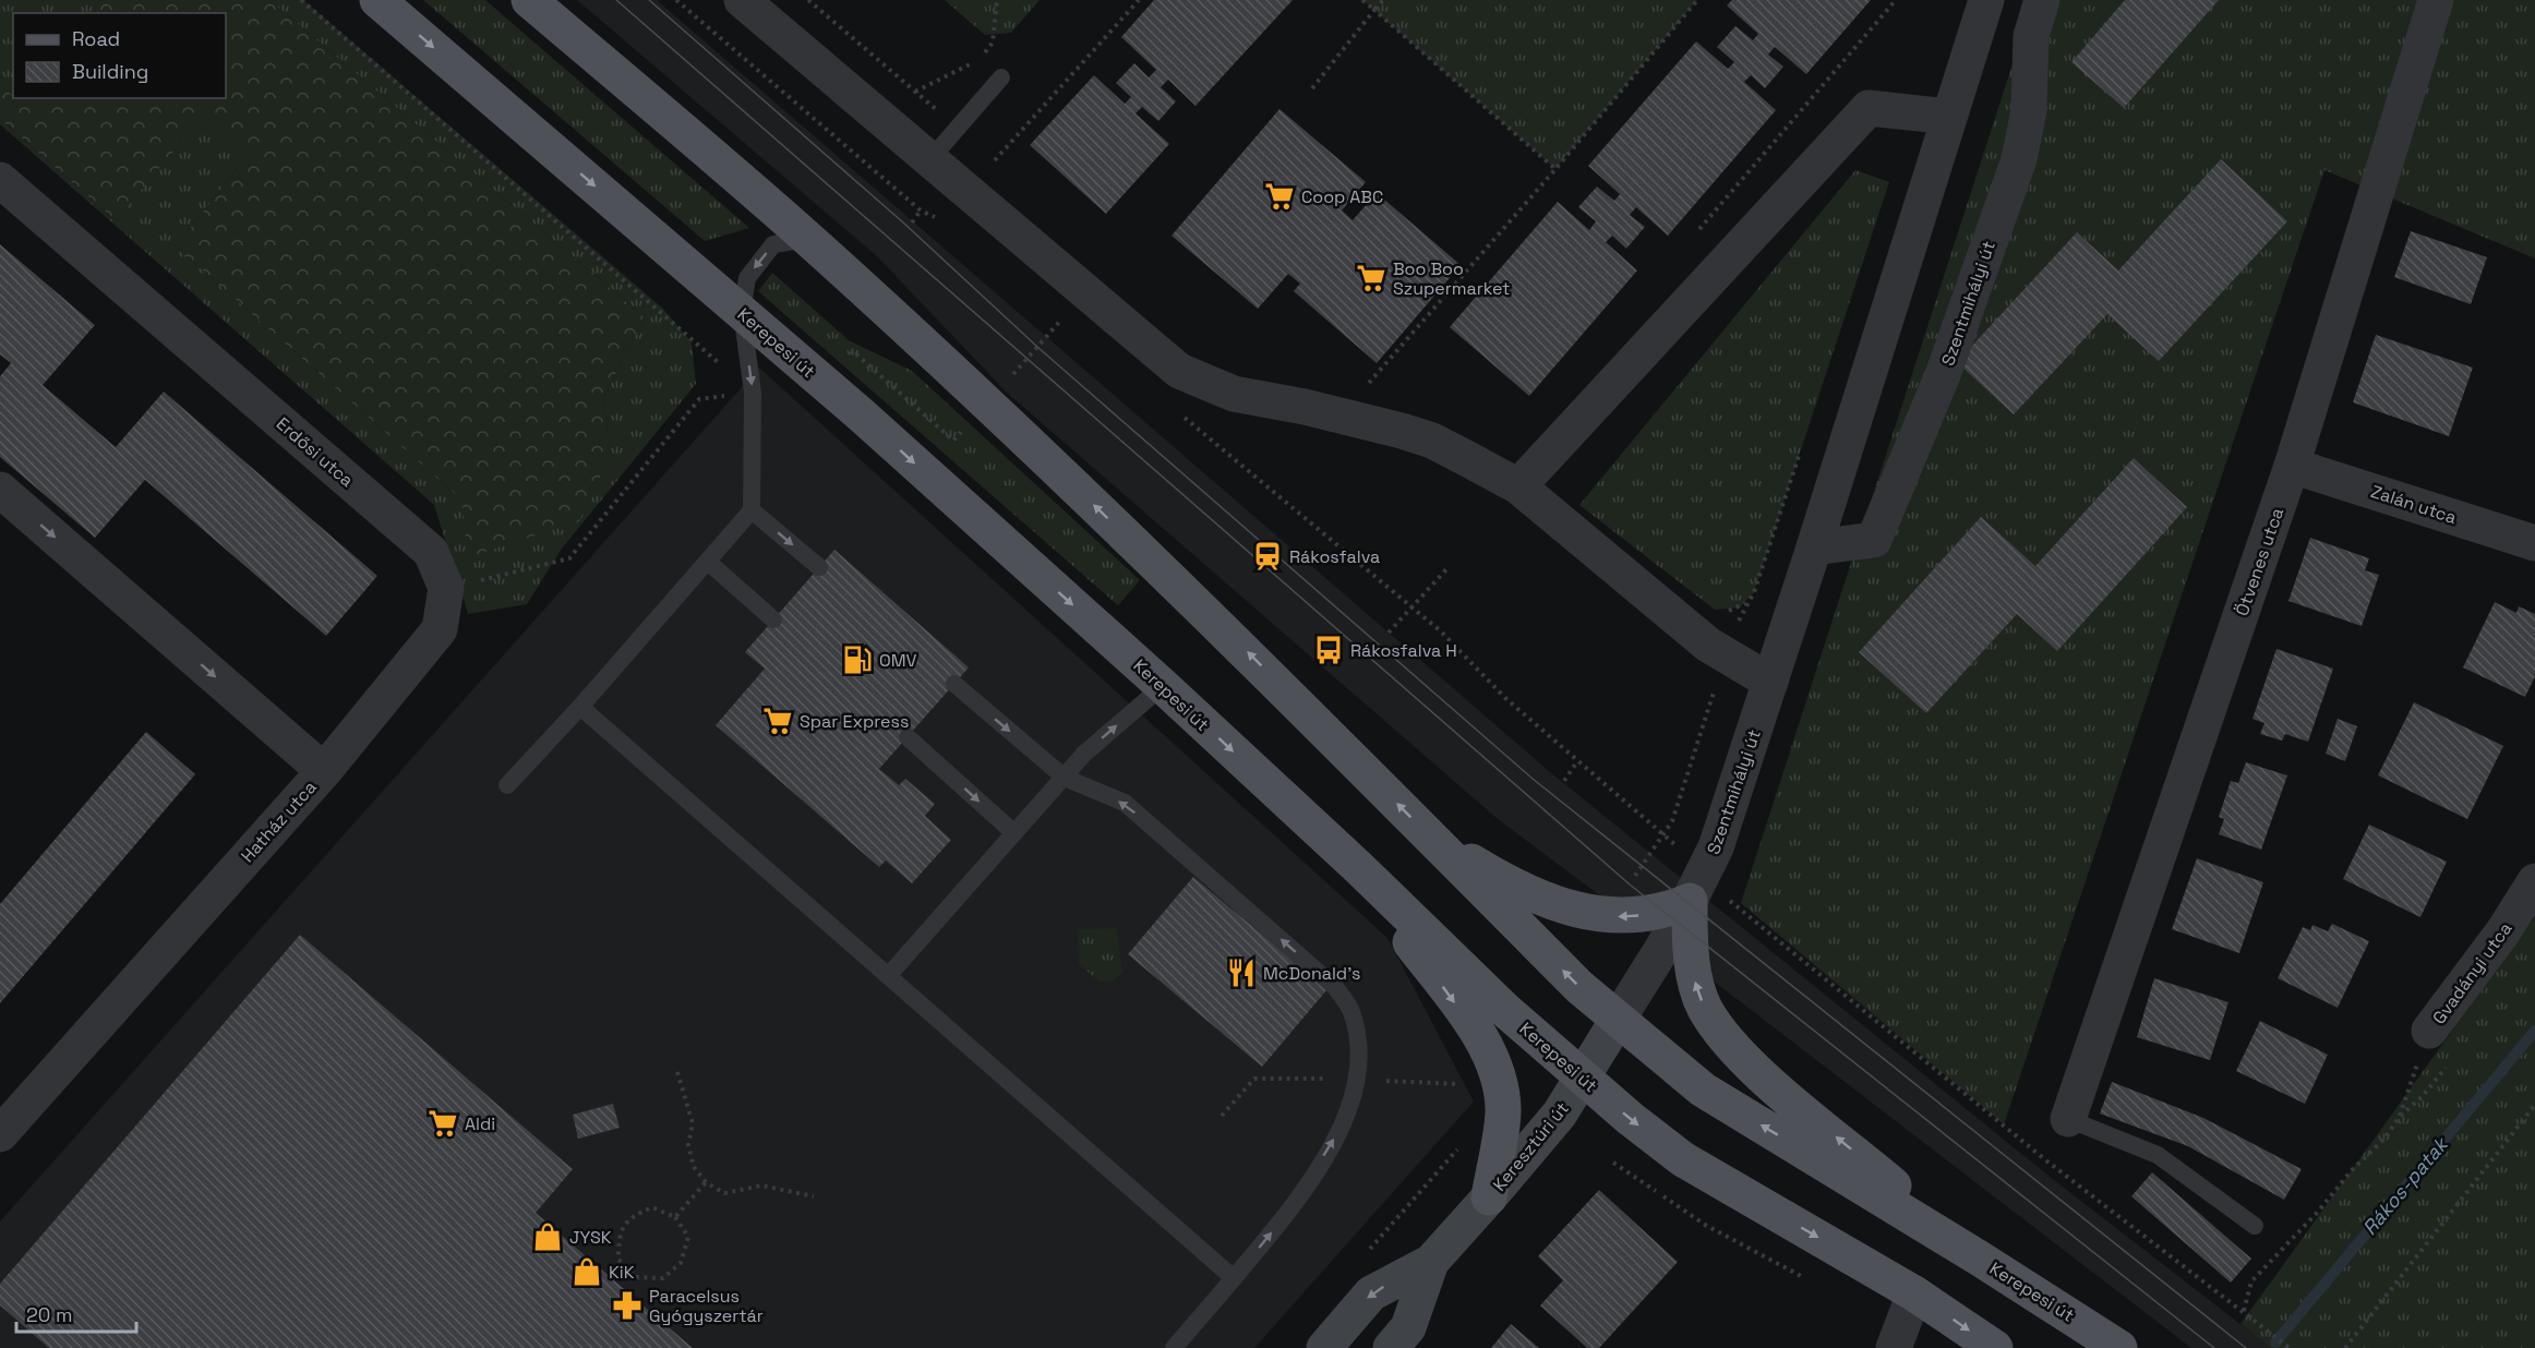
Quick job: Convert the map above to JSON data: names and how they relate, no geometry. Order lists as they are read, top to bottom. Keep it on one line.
{"streets":{"main road":["Kerepesi út","Keresztúri út"],"street":["Szentmihályi út","Erdősi utca","Zalán utca","Ötvenes utca","Hatház utca","Gvadányi utca"]},"crossings":[["Szentmihályi út","Kerepesi út"],["Szentmihályi út","Keresztúri út"],["Kerepesi út","Keresztúri út"],["Erdősi utca","Hatház utca"],["Zalán utca","Ötvenes utca"]],"one_way":["Hatház utca"],"water":["Rákos-patak"],"places":{"supermarket":["Coop ABC","Boo Boo Szupermarket","Spar Express","Aldi"],"station":["Rákosfalva"],"bus stop":["Rákosfalva H"],"fuel station":["OMV"],"restaurant":["McDonald's"],"shop":["JYSK","KiK"],"pharmacy":["Paracelsus Gyógyszertár"]},"legend":["Road","Building"],"scale_bar":"20 m"}
